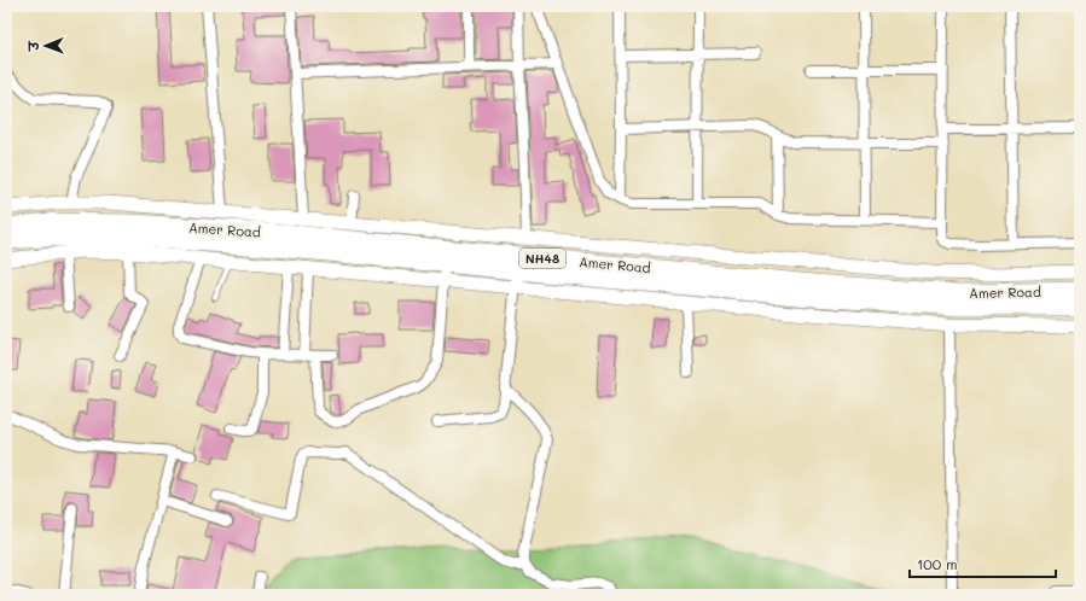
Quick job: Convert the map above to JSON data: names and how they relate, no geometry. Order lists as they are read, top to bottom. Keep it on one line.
{"streets":{"highway":["Amer Road","NH48"]},"scale_bar":"100 m","north":"left"}
